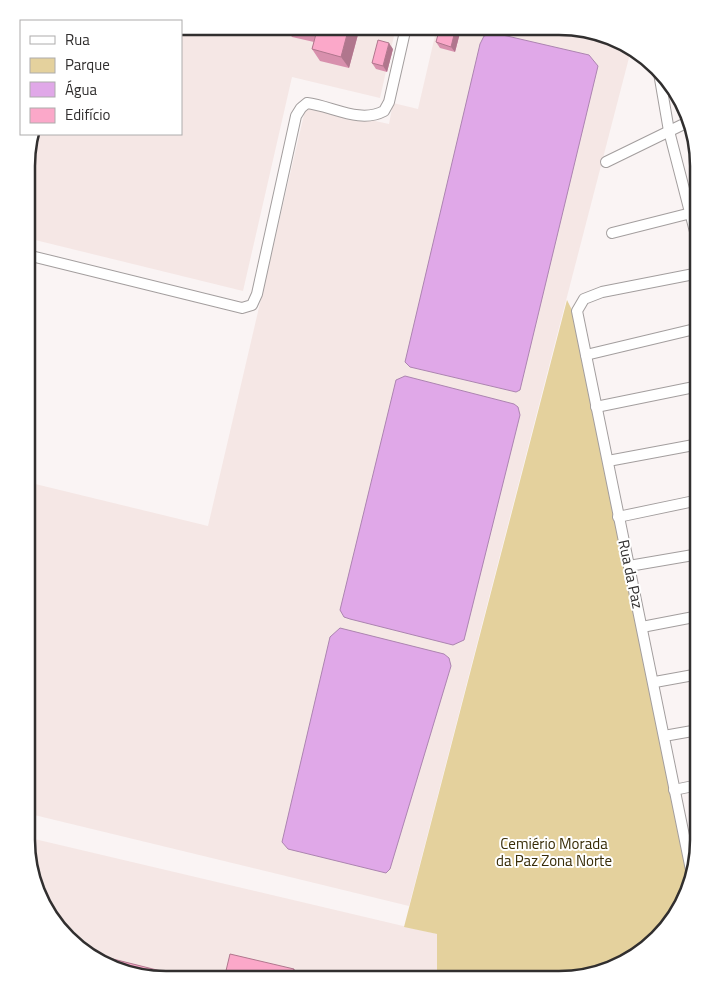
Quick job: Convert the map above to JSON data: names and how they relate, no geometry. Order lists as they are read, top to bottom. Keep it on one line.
{"streets":{"street":["Rua da Paz"]},"parks":["Cemiério Morada da Paz Zona Norte"],"legend":["Rua","Parque","Água","Edifício"]}
